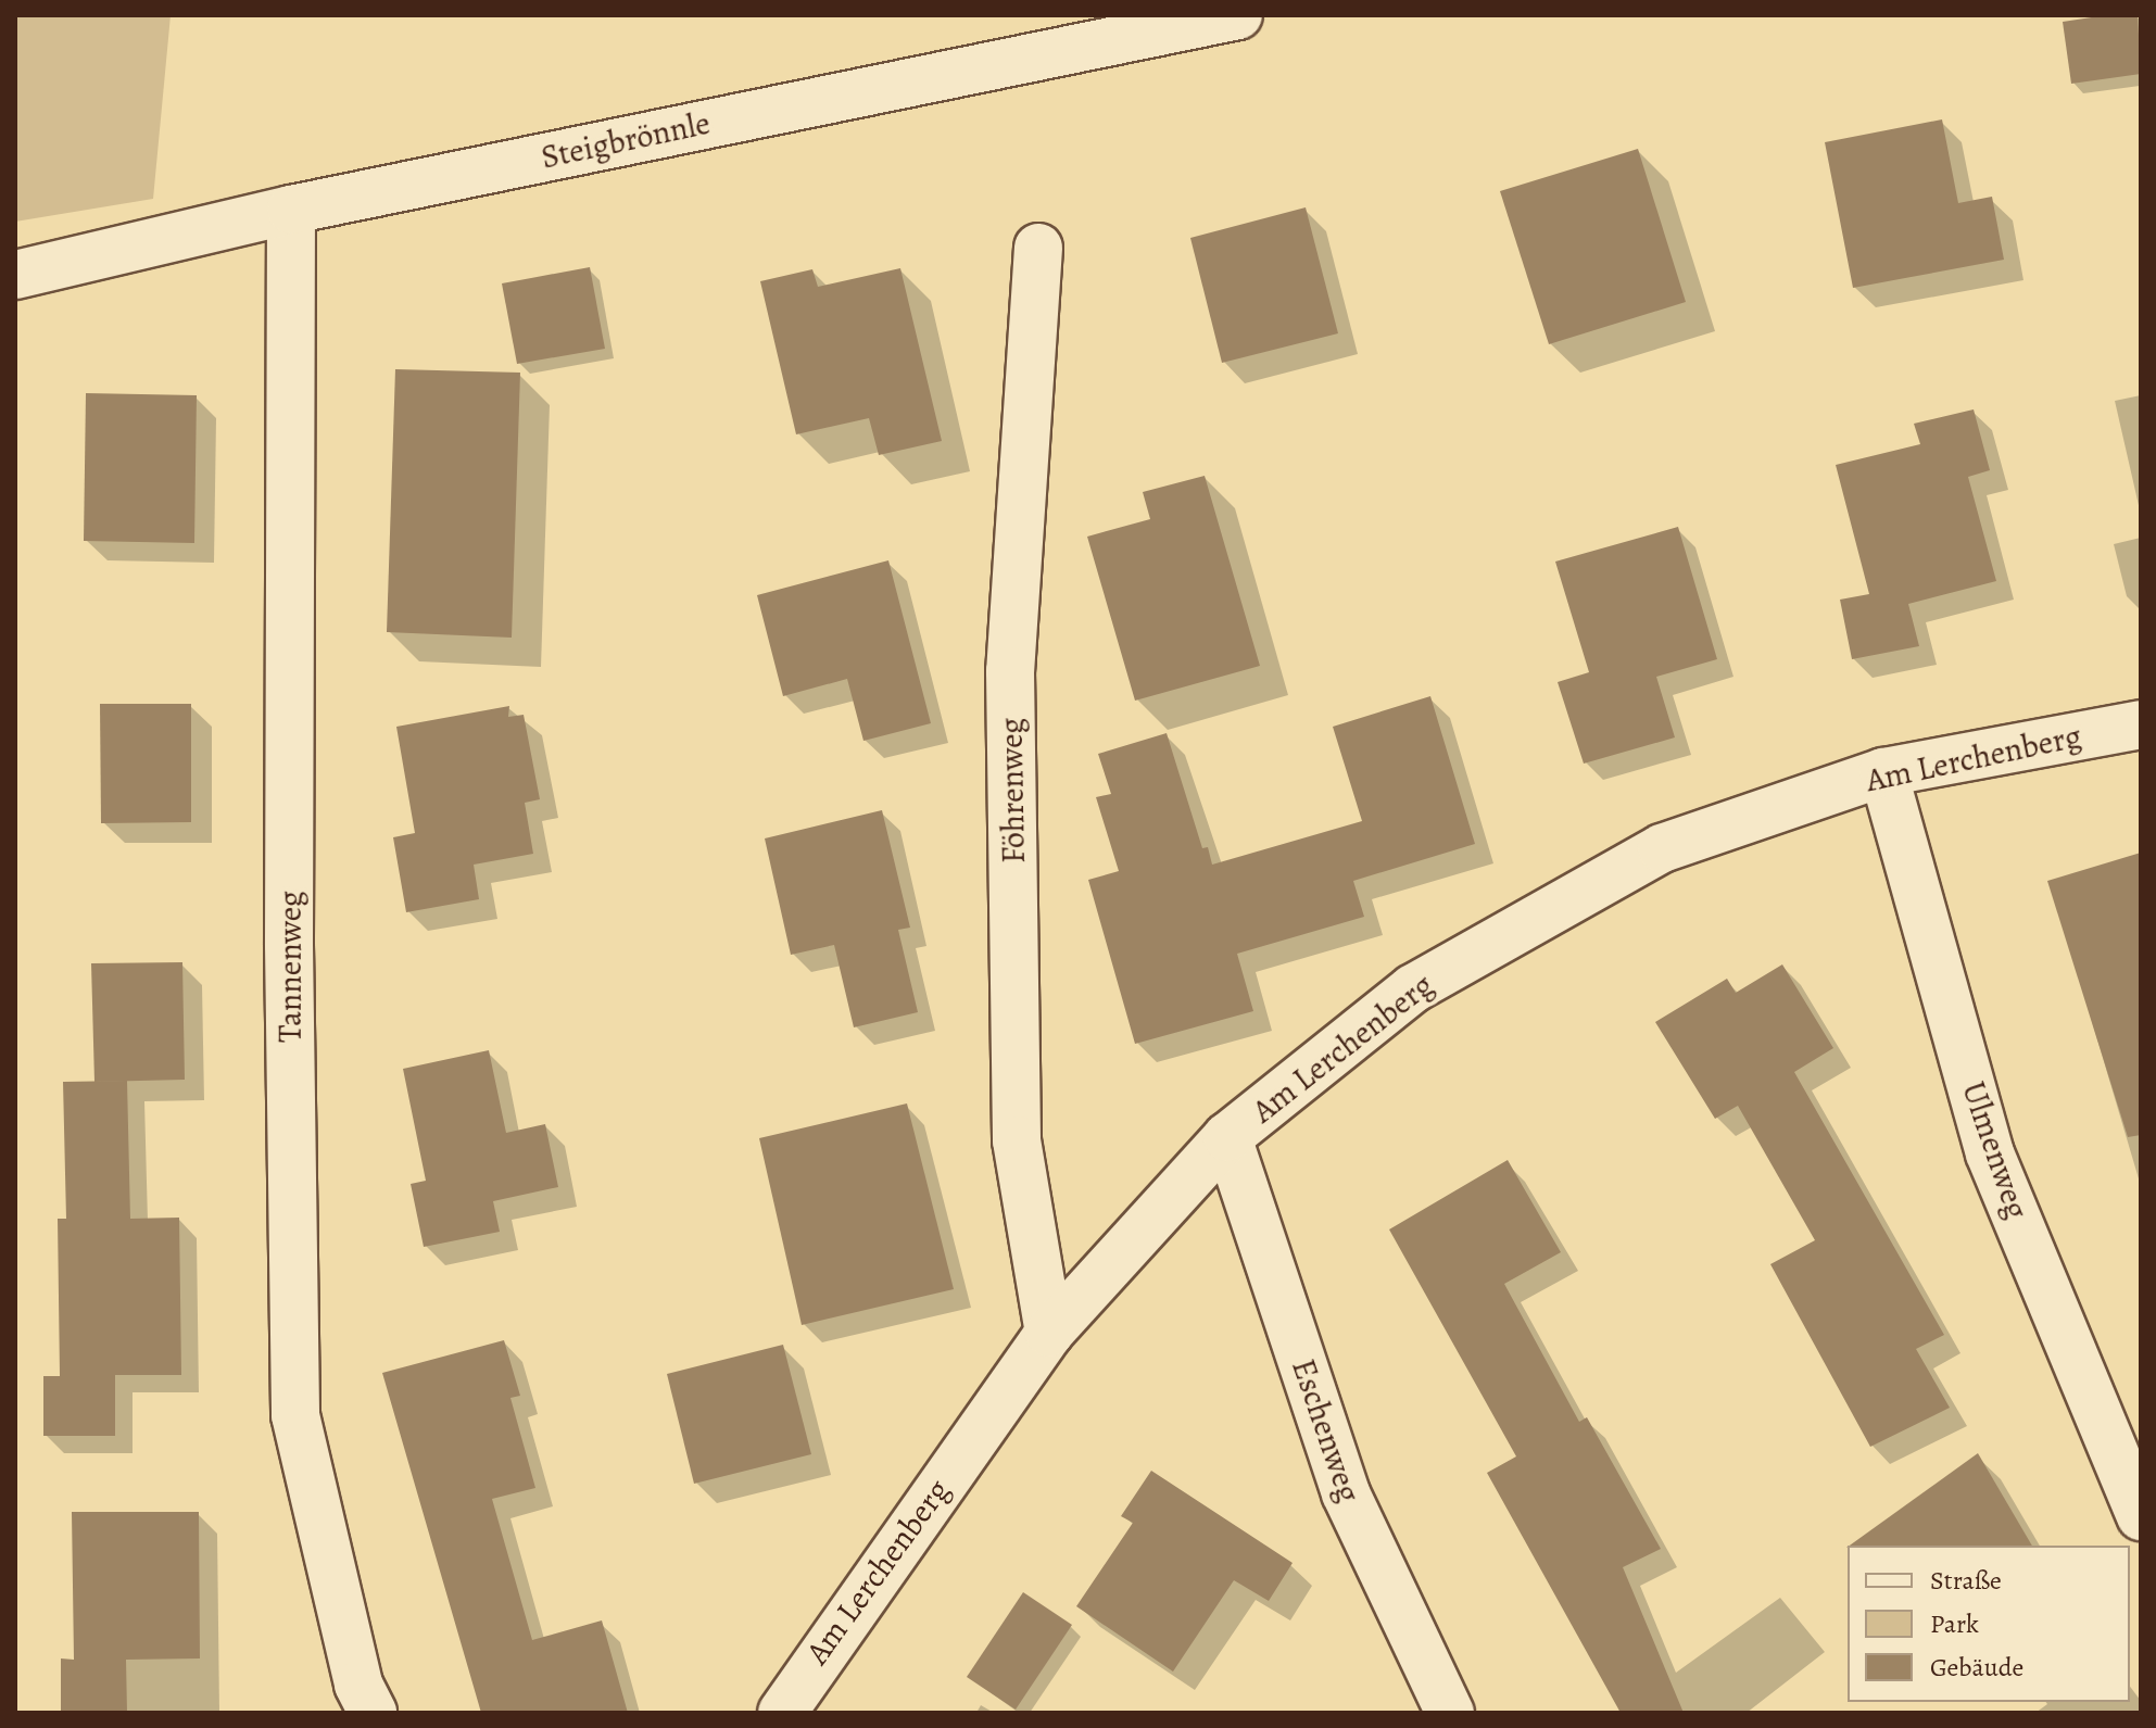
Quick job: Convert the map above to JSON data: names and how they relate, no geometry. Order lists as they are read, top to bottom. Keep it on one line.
{"streets":{"street":["Steigbrönnle","Am Lerchenberg","Föhrenweg","Tannenweg","Ulmenweg","Eschenweg"]},"crossings":[["Steigbrönnle","Tannenweg"],["Am Lerchenberg","Föhrenweg"],["Am Lerchenberg","Ulmenweg"],["Am Lerchenberg","Eschenweg"]],"legend":["Straße","Park","Gebäude"]}
